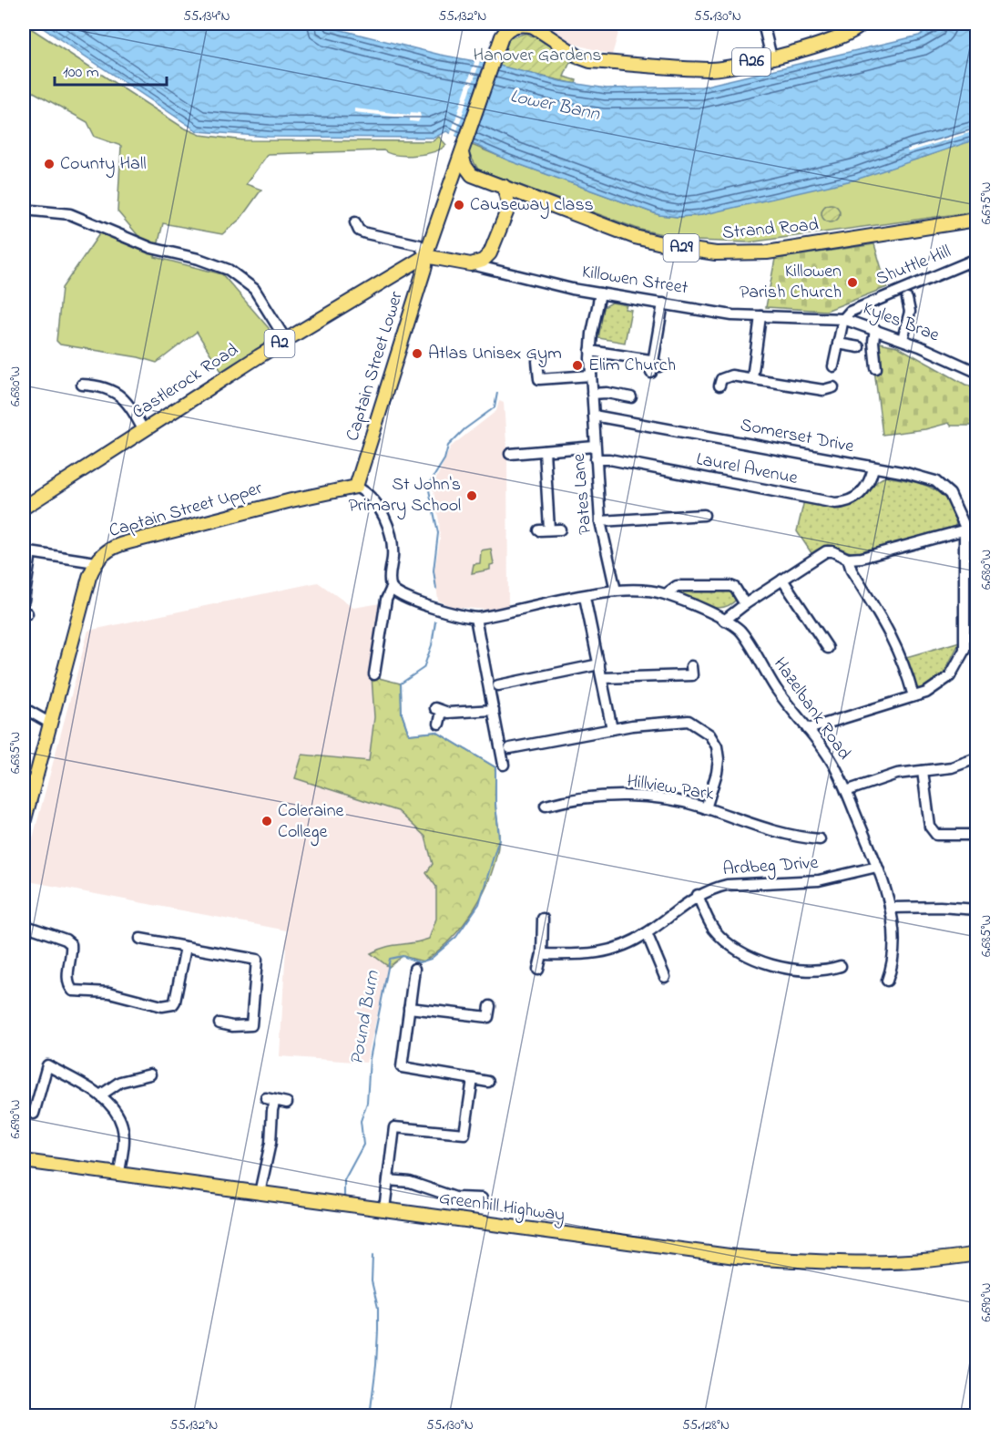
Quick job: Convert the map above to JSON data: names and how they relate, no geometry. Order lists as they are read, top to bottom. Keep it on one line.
{"streets":{"main road":["A26","Strand Road","A29","Killowen Street","A2","Captain Street Lower","Castlerock Road","Captain Street Upper","Greenhill Highway"],"street":["Shuttle Hill","Kyles Brae","Somerset Drive","Laurel Avenue","Pates Lane","Hazelbank Road","Hillview Park","Ardbeg Drive"]},"crossings":[["Strand Road","Captain Street Lower"],["Shuttle Hill","Killowen Street"],["Shuttle Hill","Kyles Brae"],["Killowen Street","Kyles Brae"],["Killowen Street","Captain Street Lower"],["Killowen Street","Castlerock Road"],["Killowen Street","Pates Lane"],["Captain Street Lower","Castlerock Road"],["Captain Street Lower","Captain Street Upper"],["Somerset Drive","Laurel Avenue"],["Somerset Drive","Pates Lane"],["Somerset Drive","Hazelbank Road"],["Laurel Avenue","Pates Lane"],["Pates Lane","Hazelbank Road"],["Hazelbank Road","Ardbeg Drive"]],"water":["Lower Bann","Pound Burn"],"parks":["Hanover Gardens"],"places":["County Hall","Causeway class","Killowen Parish Church","Atlas Unisex Gym","Elim Church","St John's Primary School","Coleraine College"],"scale_bar":"100 m","coordinates":["55.134°N","55.132°N","55.130°N","6.675°W","6.680°W","6.685°W","6.690°W","55.128°N"]}
